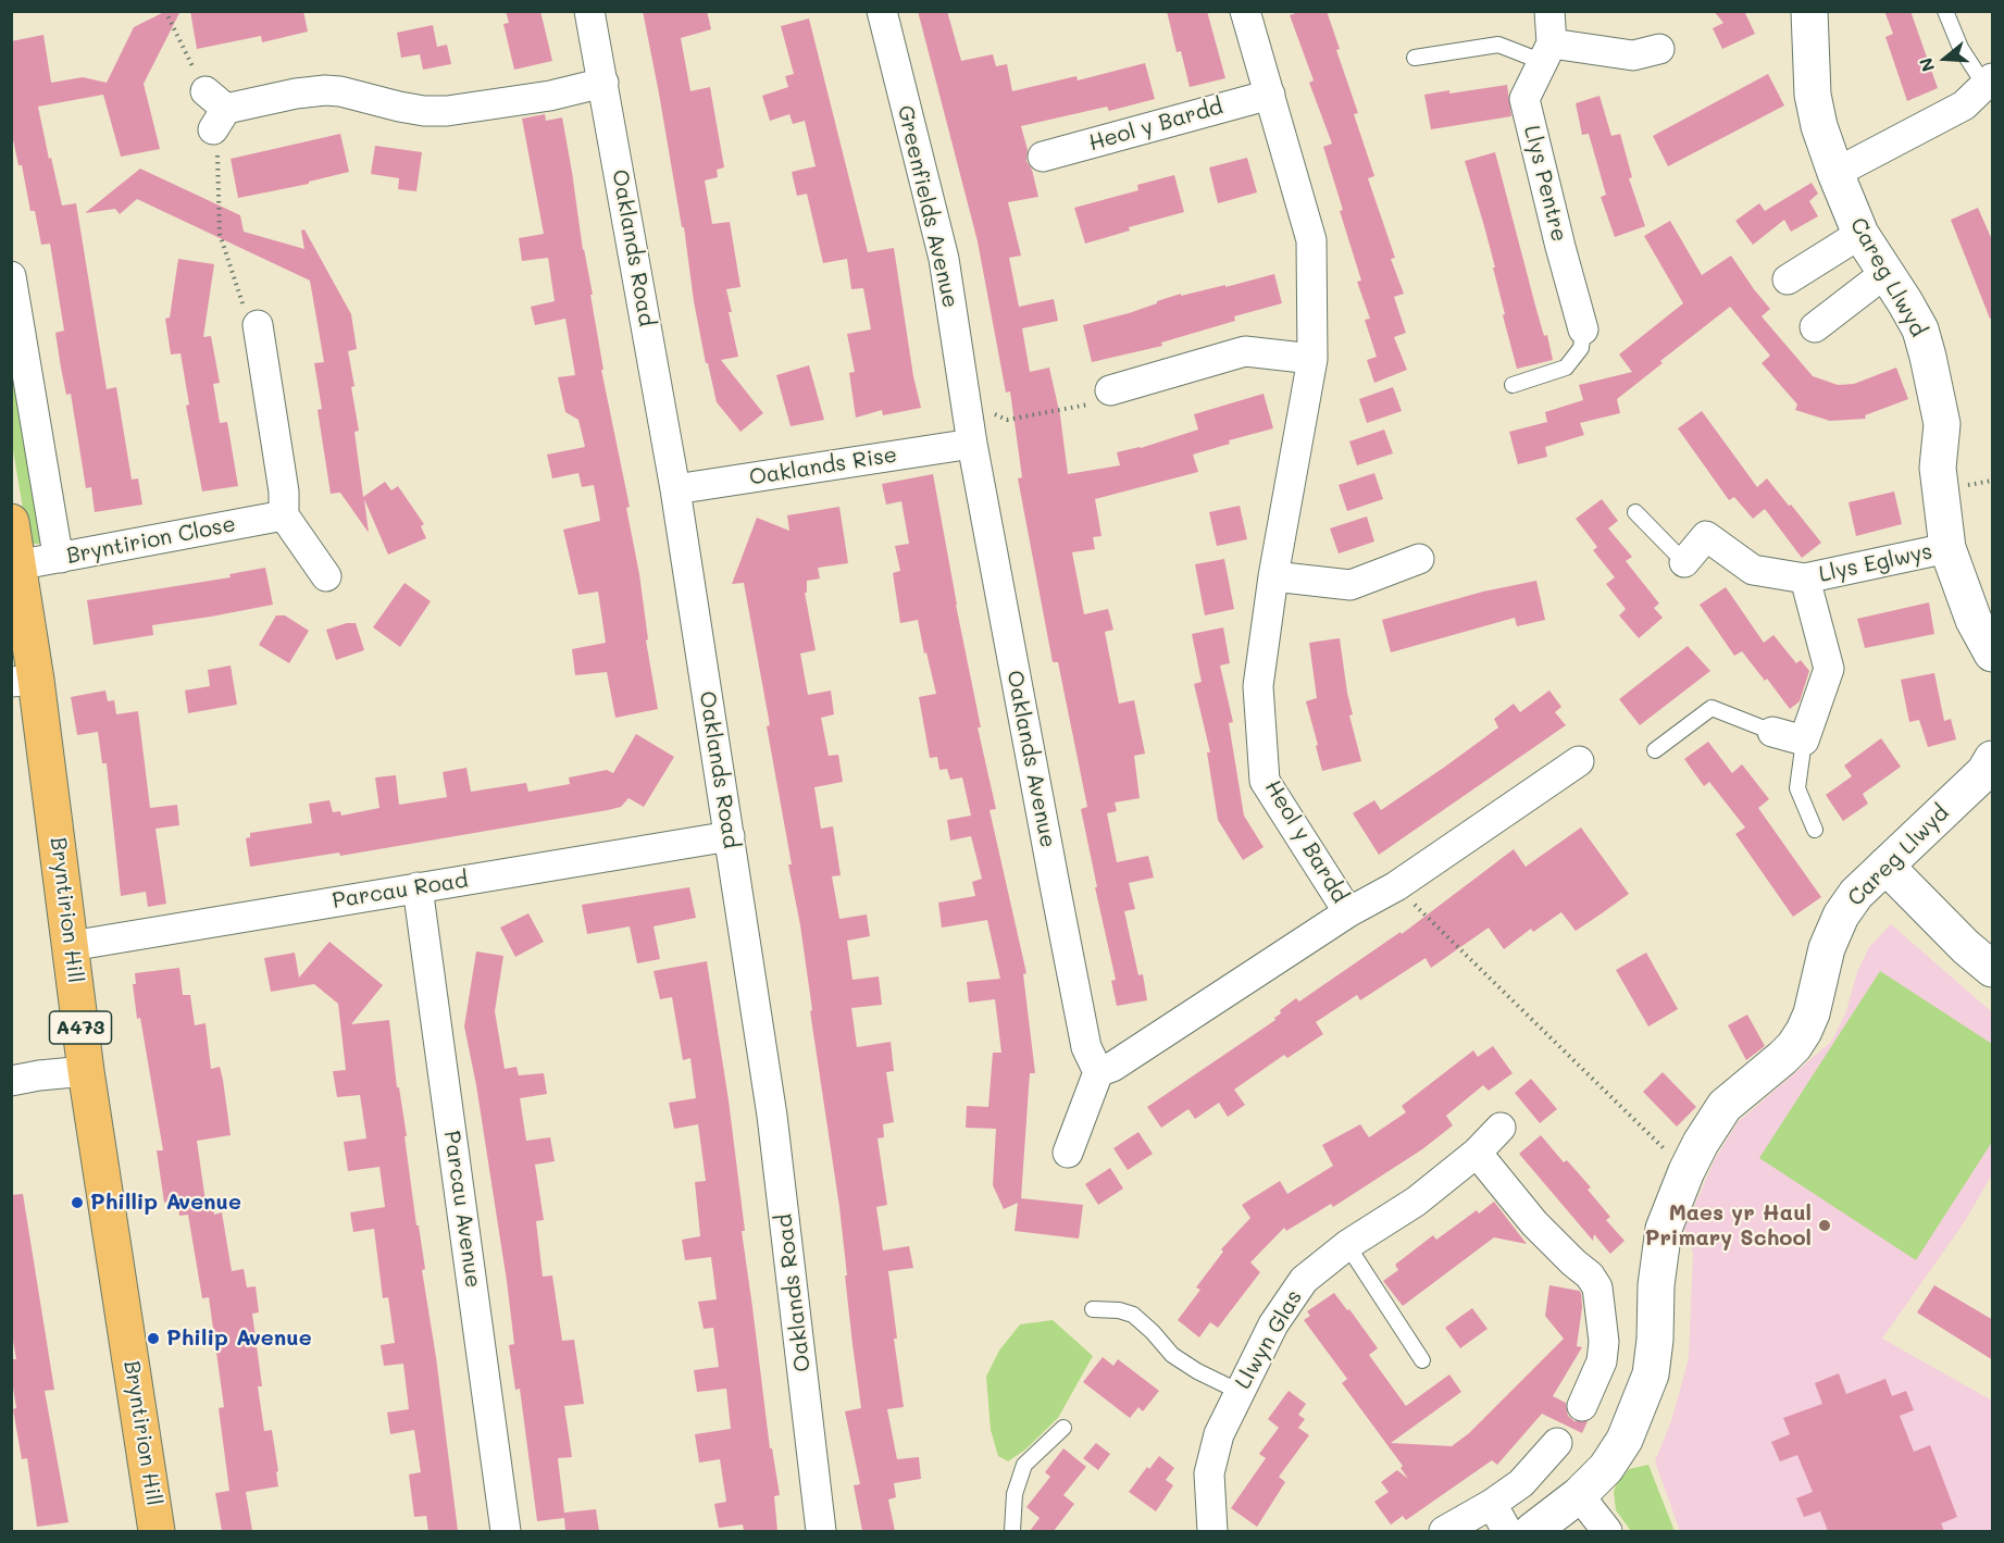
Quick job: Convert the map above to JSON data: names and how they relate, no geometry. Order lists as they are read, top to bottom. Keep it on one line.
{"streets":{"main road":["Bryntirion Hill","A473"],"street":["Heol y Bardd","Llys Pentre","Greenfields Avenue","Oaklands Road","Careg Llwyd","Oaklands Rise","Bryntirion Close","Llys Eglwys","Oaklands Avenue","Parcau Road","Parcau Avenue","Llwyn Glas"]},"crossings":[["Greenfields Avenue","Oaklands Rise"],["Greenfields Avenue","Oaklands Avenue"],["Oaklands Road","Oaklands Rise"],["Oaklands Road","Parcau Road"],["Careg Llwyd","Llys Eglwys"],["Oaklands Rise","Oaklands Avenue"],["Bryntirion Close","Bryntirion Hill"],["Parcau Road","Bryntirion Hill"],["Parcau Road","Parcau Avenue"]],"places":["Phillip Avenue","Maes yr Haul Primary School","Philip Avenue"],"north":"left"}
